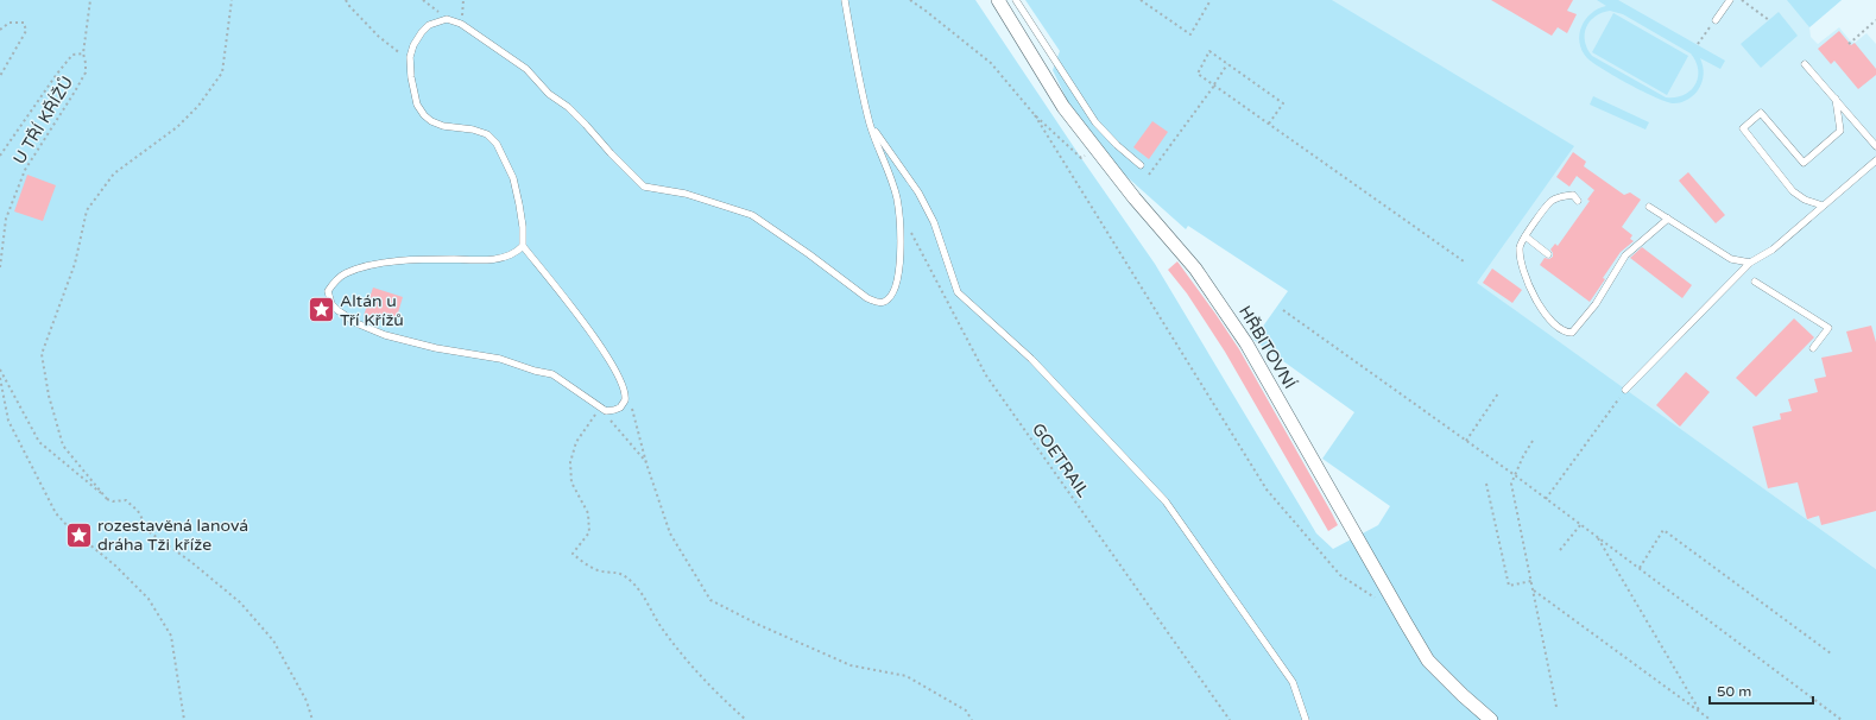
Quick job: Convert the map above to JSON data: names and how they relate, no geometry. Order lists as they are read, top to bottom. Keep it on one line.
{"streets":{"street":["HŘBITOVNÍ"],"path":["U TŘÍ KŘÍŽŮ","GOETRAIL"]},"places":{"place":["Altán u Tří Křížů","rozestavěná lanová dráha Tži kříže"]},"scale_bar":"50 m"}
